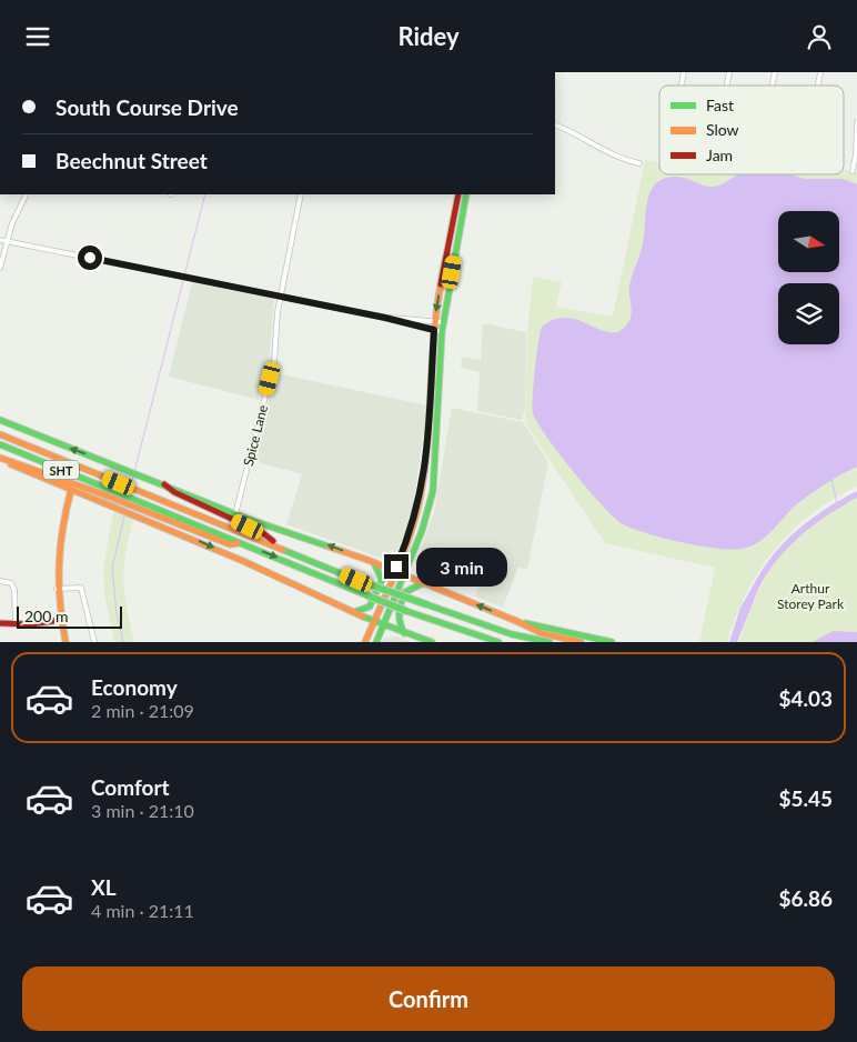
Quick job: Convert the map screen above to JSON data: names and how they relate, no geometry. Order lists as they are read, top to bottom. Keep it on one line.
{"streets":{"main road":["SHT"],"street":["Spice Lane"]},"parks":["Arthur Storey Park"],"legend":["Fast","Slow","Jam"],"scale_bar":"200 m","north":"right","page":{"header":"Ridey","banner":["South Course Drive","Beechnut Street"],"bubble":"3 min","scale":"200 m","list":[{"name":"Economy","note":"2 min · 21:09","value":"$4.03"},{"name":"Comfort","note":"3 min · 21:10","value":"$5.45"},{"name":"XL","note":"4 min · 21:11","value":"$6.86"}],"buttons":"Confirm"}}
